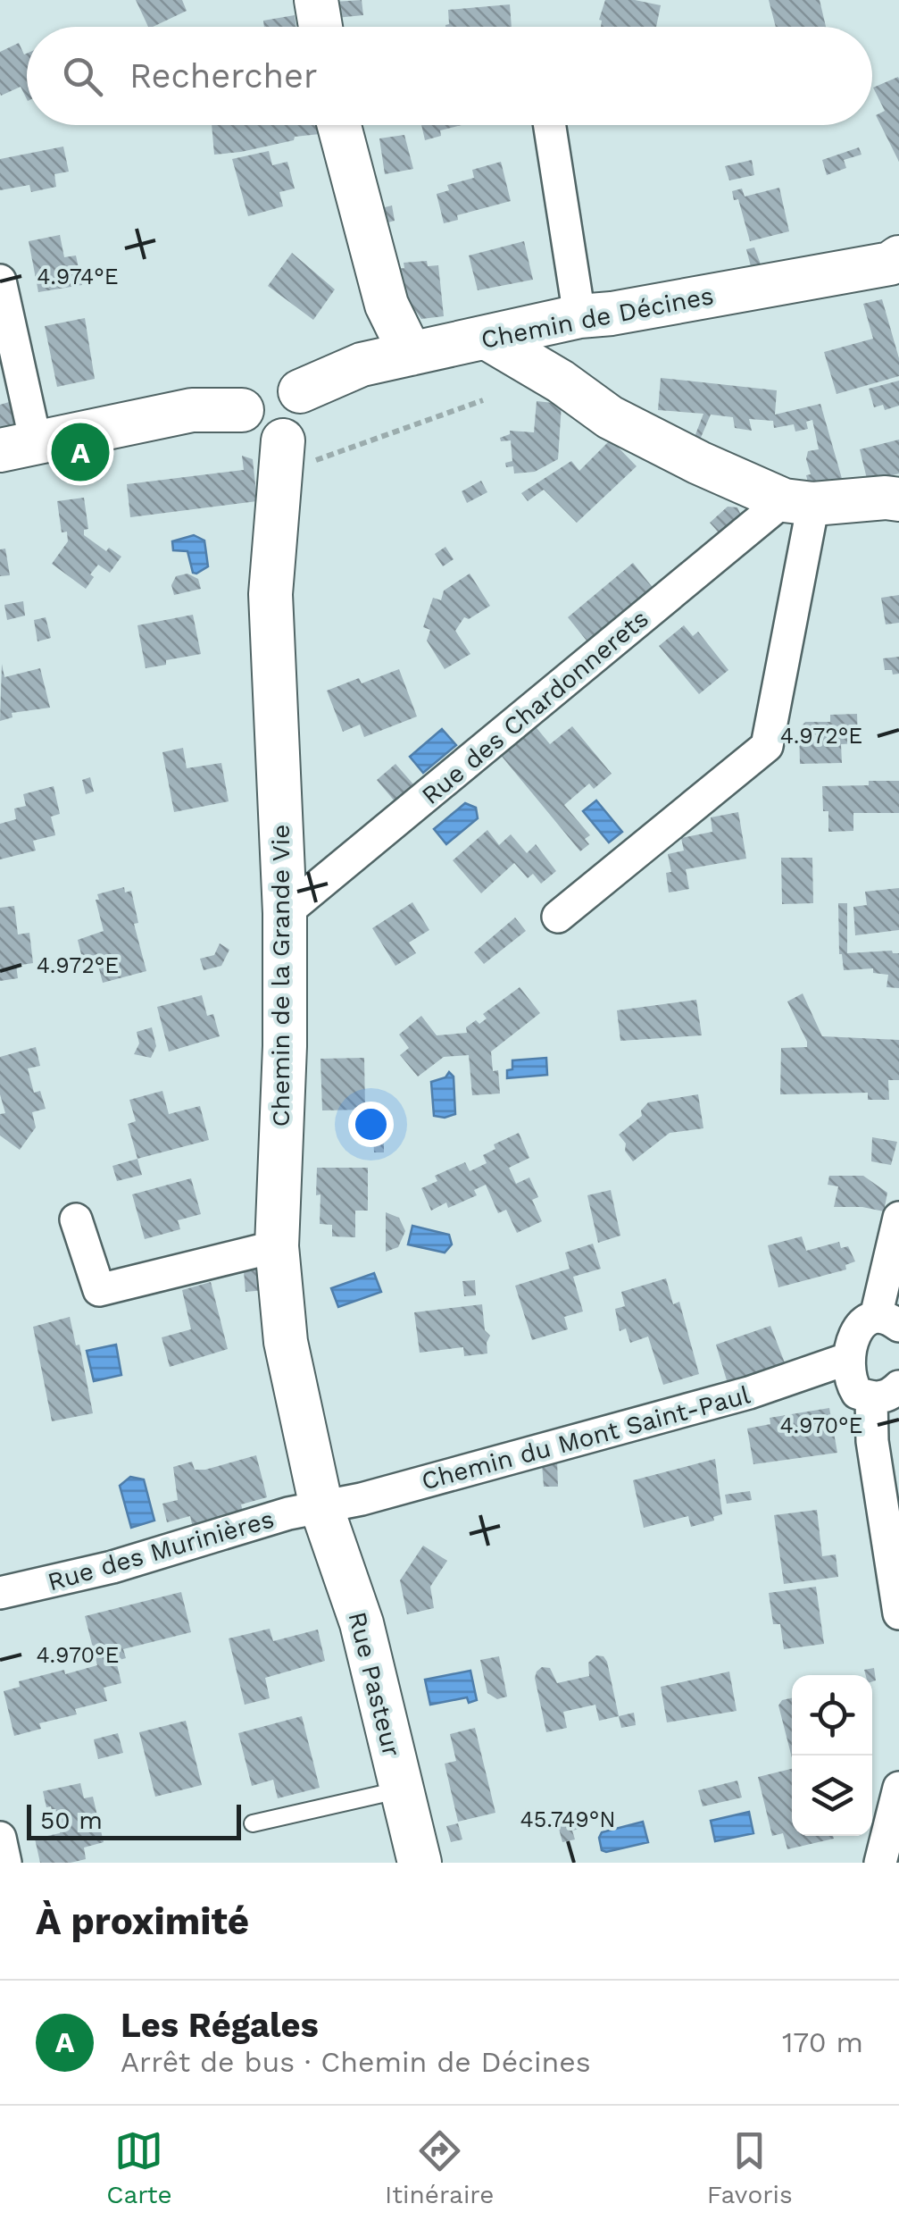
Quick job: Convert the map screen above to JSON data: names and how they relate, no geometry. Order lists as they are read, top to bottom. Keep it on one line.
{"streets":{"street":["Chemin de Décines","Rue des Chardonnerets","Chemin de la Grande Vie","Chemin du Mont Saint-Paul","Rue des Murinières","Rue Pasteur"]},"crossings":[["Chemin de Décines","Chemin de la Grande Vie"],["Rue des Chardonnerets","Chemin de la Grande Vie"],["Chemin de la Grande Vie","Chemin du Mont Saint-Paul"],["Chemin de la Grande Vie","Rue des Murinières"],["Chemin de la Grande Vie","Rue Pasteur"],["Chemin du Mont Saint-Paul","Rue des Murinières"],["Chemin du Mont Saint-Paul","Rue Pasteur"],["Rue des Murinières","Rue Pasteur"]],"scale_bar":"50 m","page":{"search":"Rechercher","pins":"A","scale":"50 m","heading":"À proximité","list":[{"mark":"A","name":"Les Régales","note":"Arrêt de bus · Chemin de Décines","value":"170 m"}],"nav":["Carte","Itinéraire","Favoris"]},"coordinates":["4.974°E","4.972°E","4.970°E","45.749°N"]}
